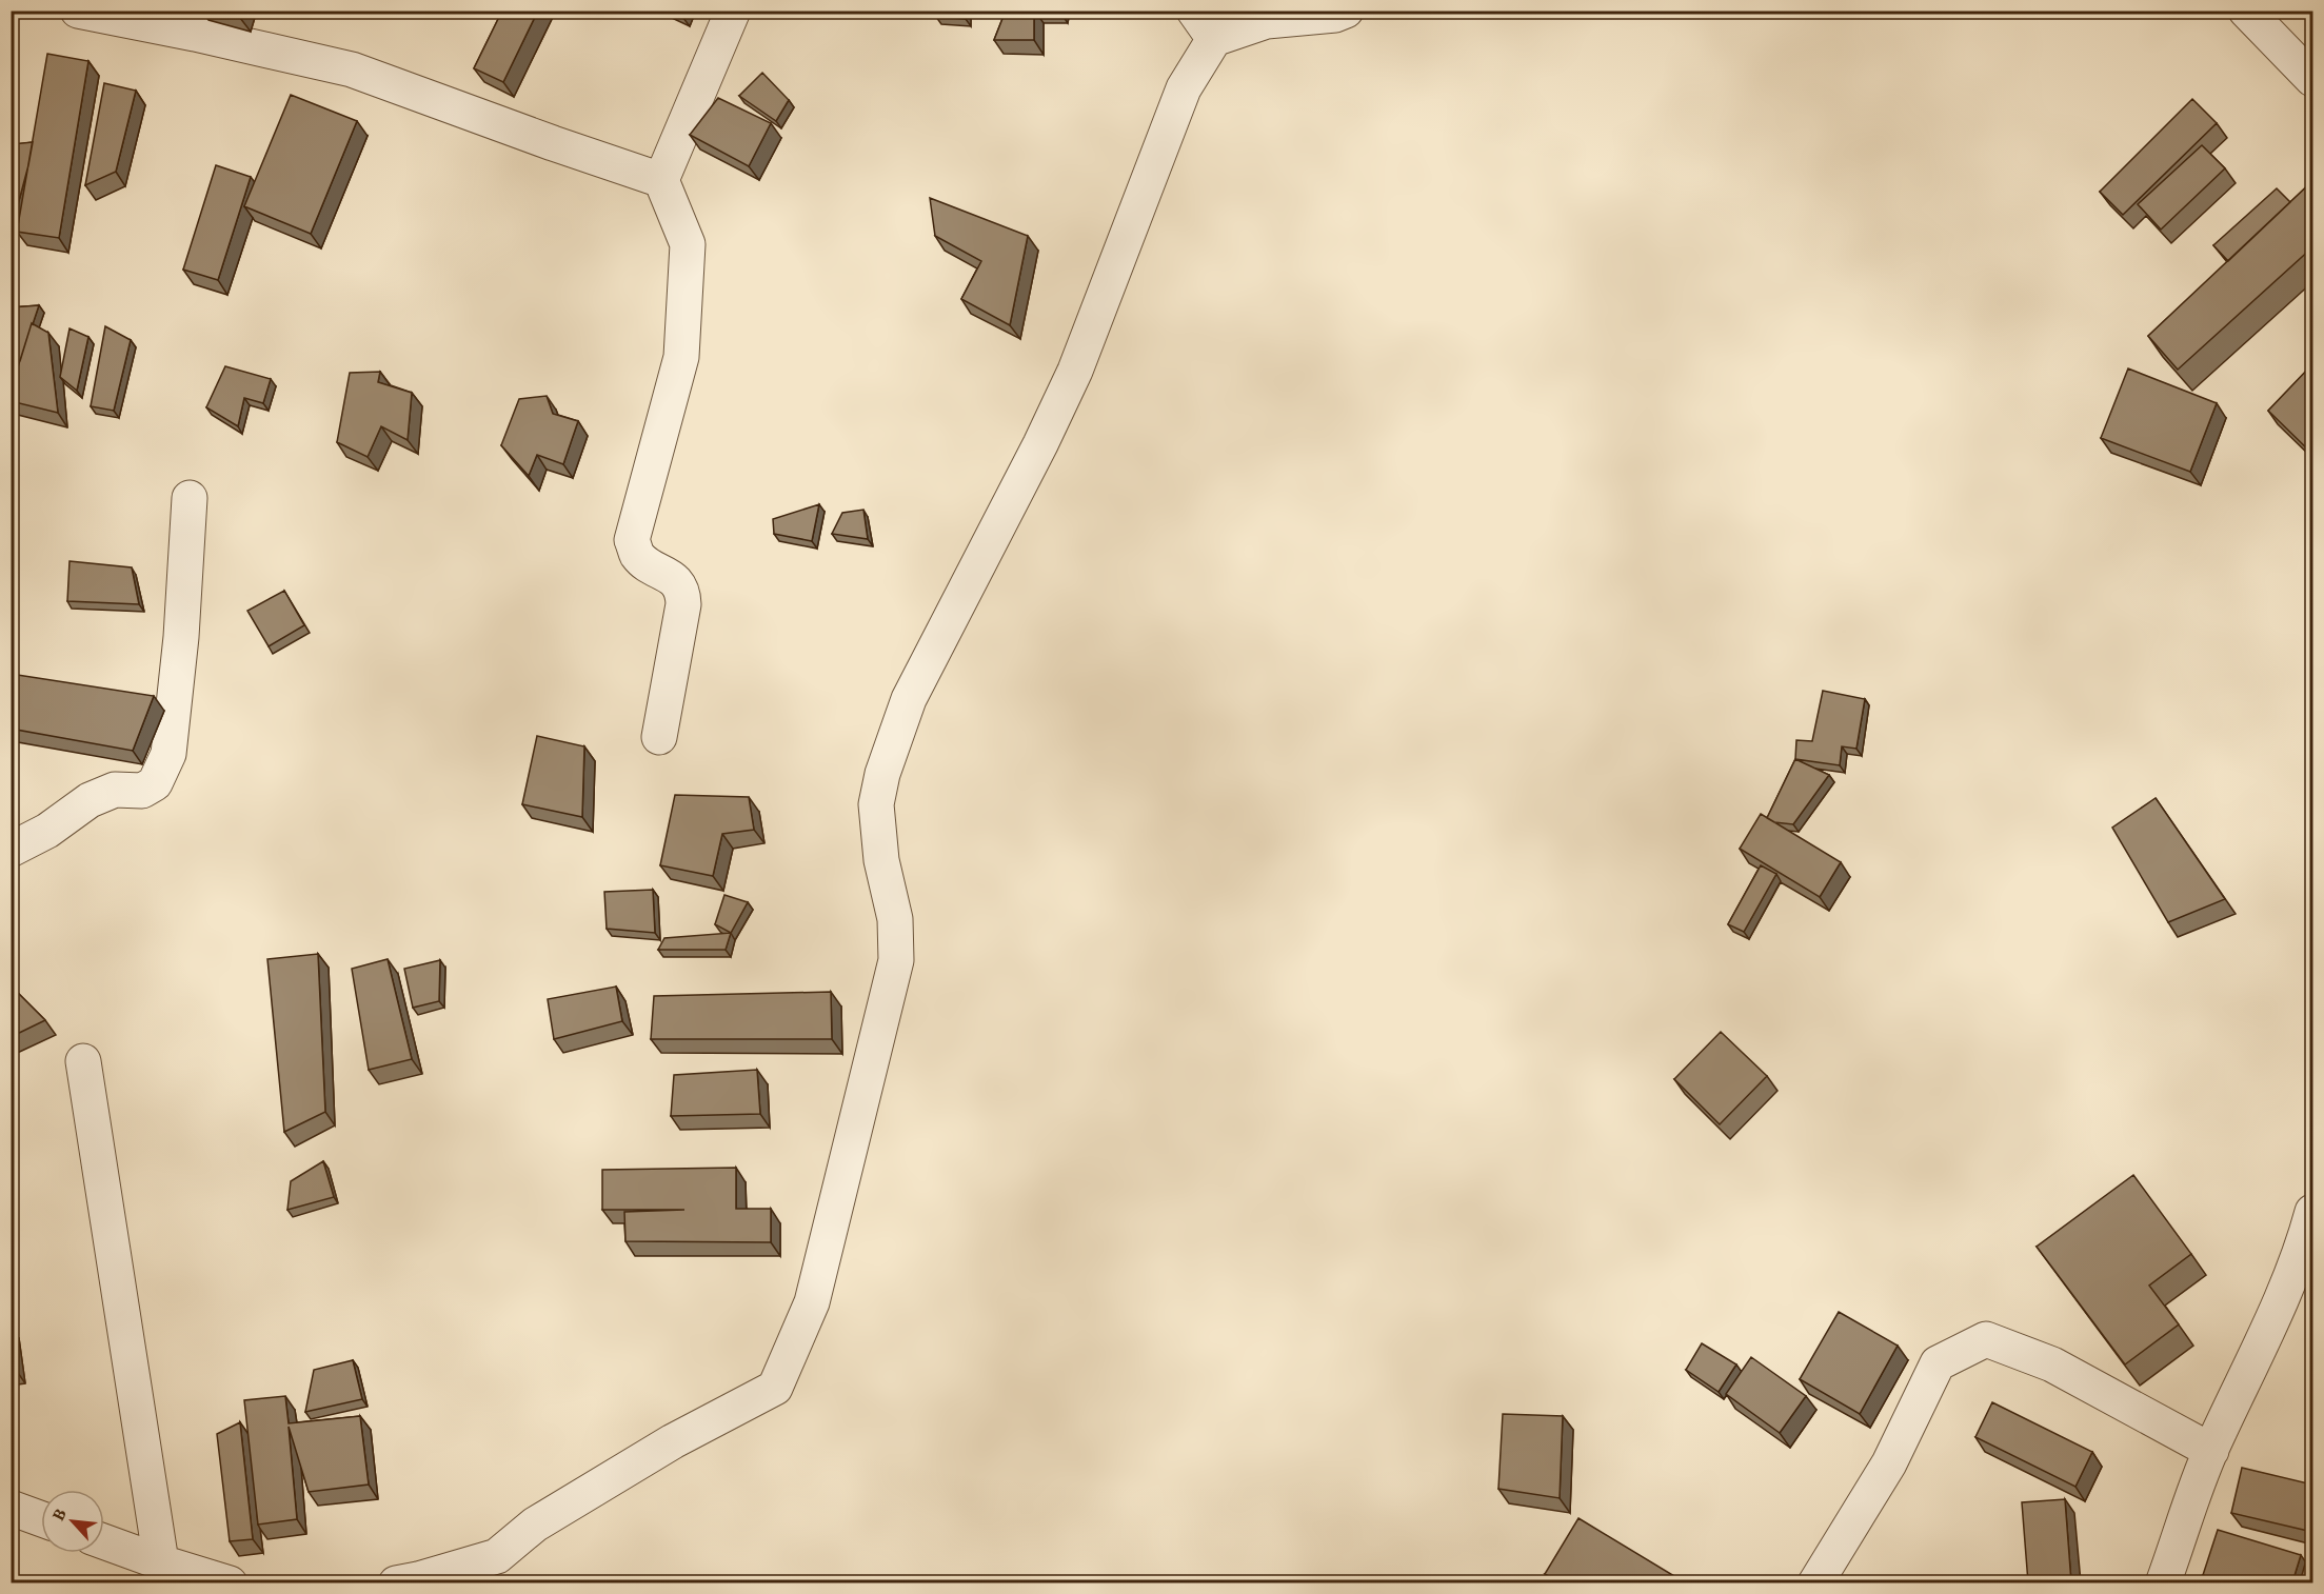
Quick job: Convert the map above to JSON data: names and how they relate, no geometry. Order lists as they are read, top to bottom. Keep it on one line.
{"north":"top left"}
